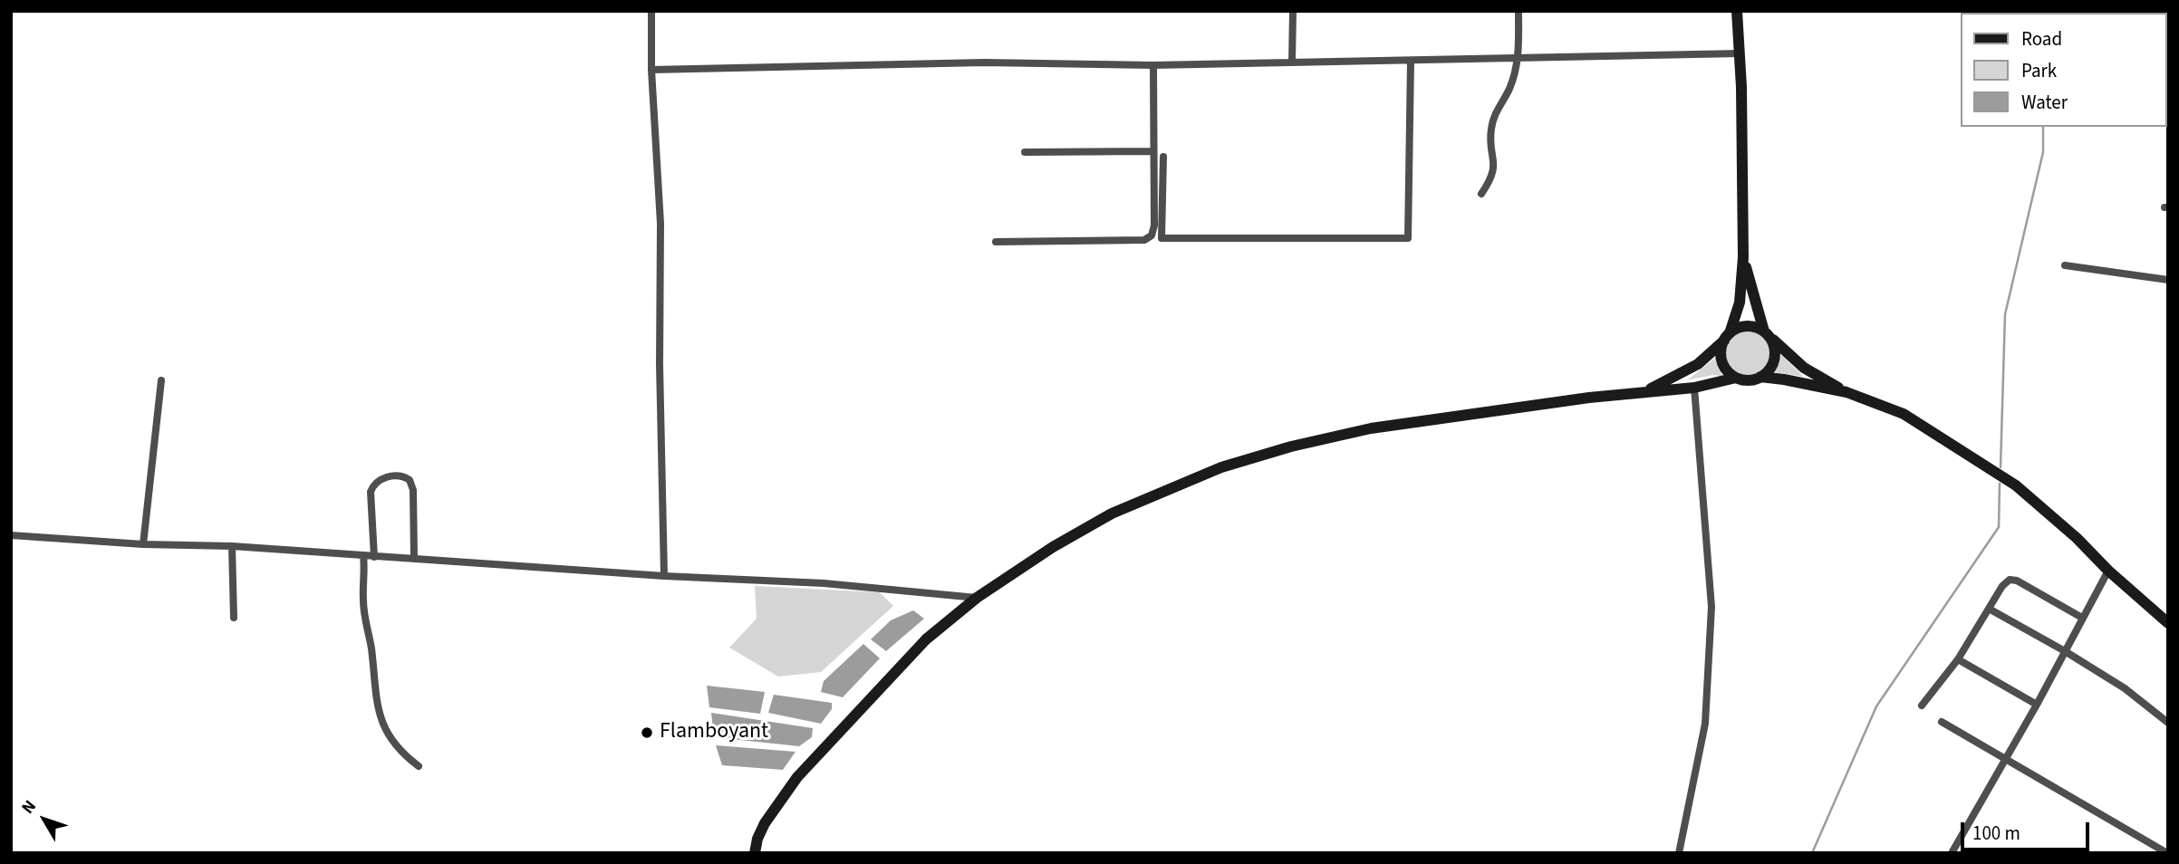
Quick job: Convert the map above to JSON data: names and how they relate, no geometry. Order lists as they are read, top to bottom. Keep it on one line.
{"places":["Flamboyant"],"legend":["Road","Park","Water"],"scale_bar":"100 m","north":"top left"}
